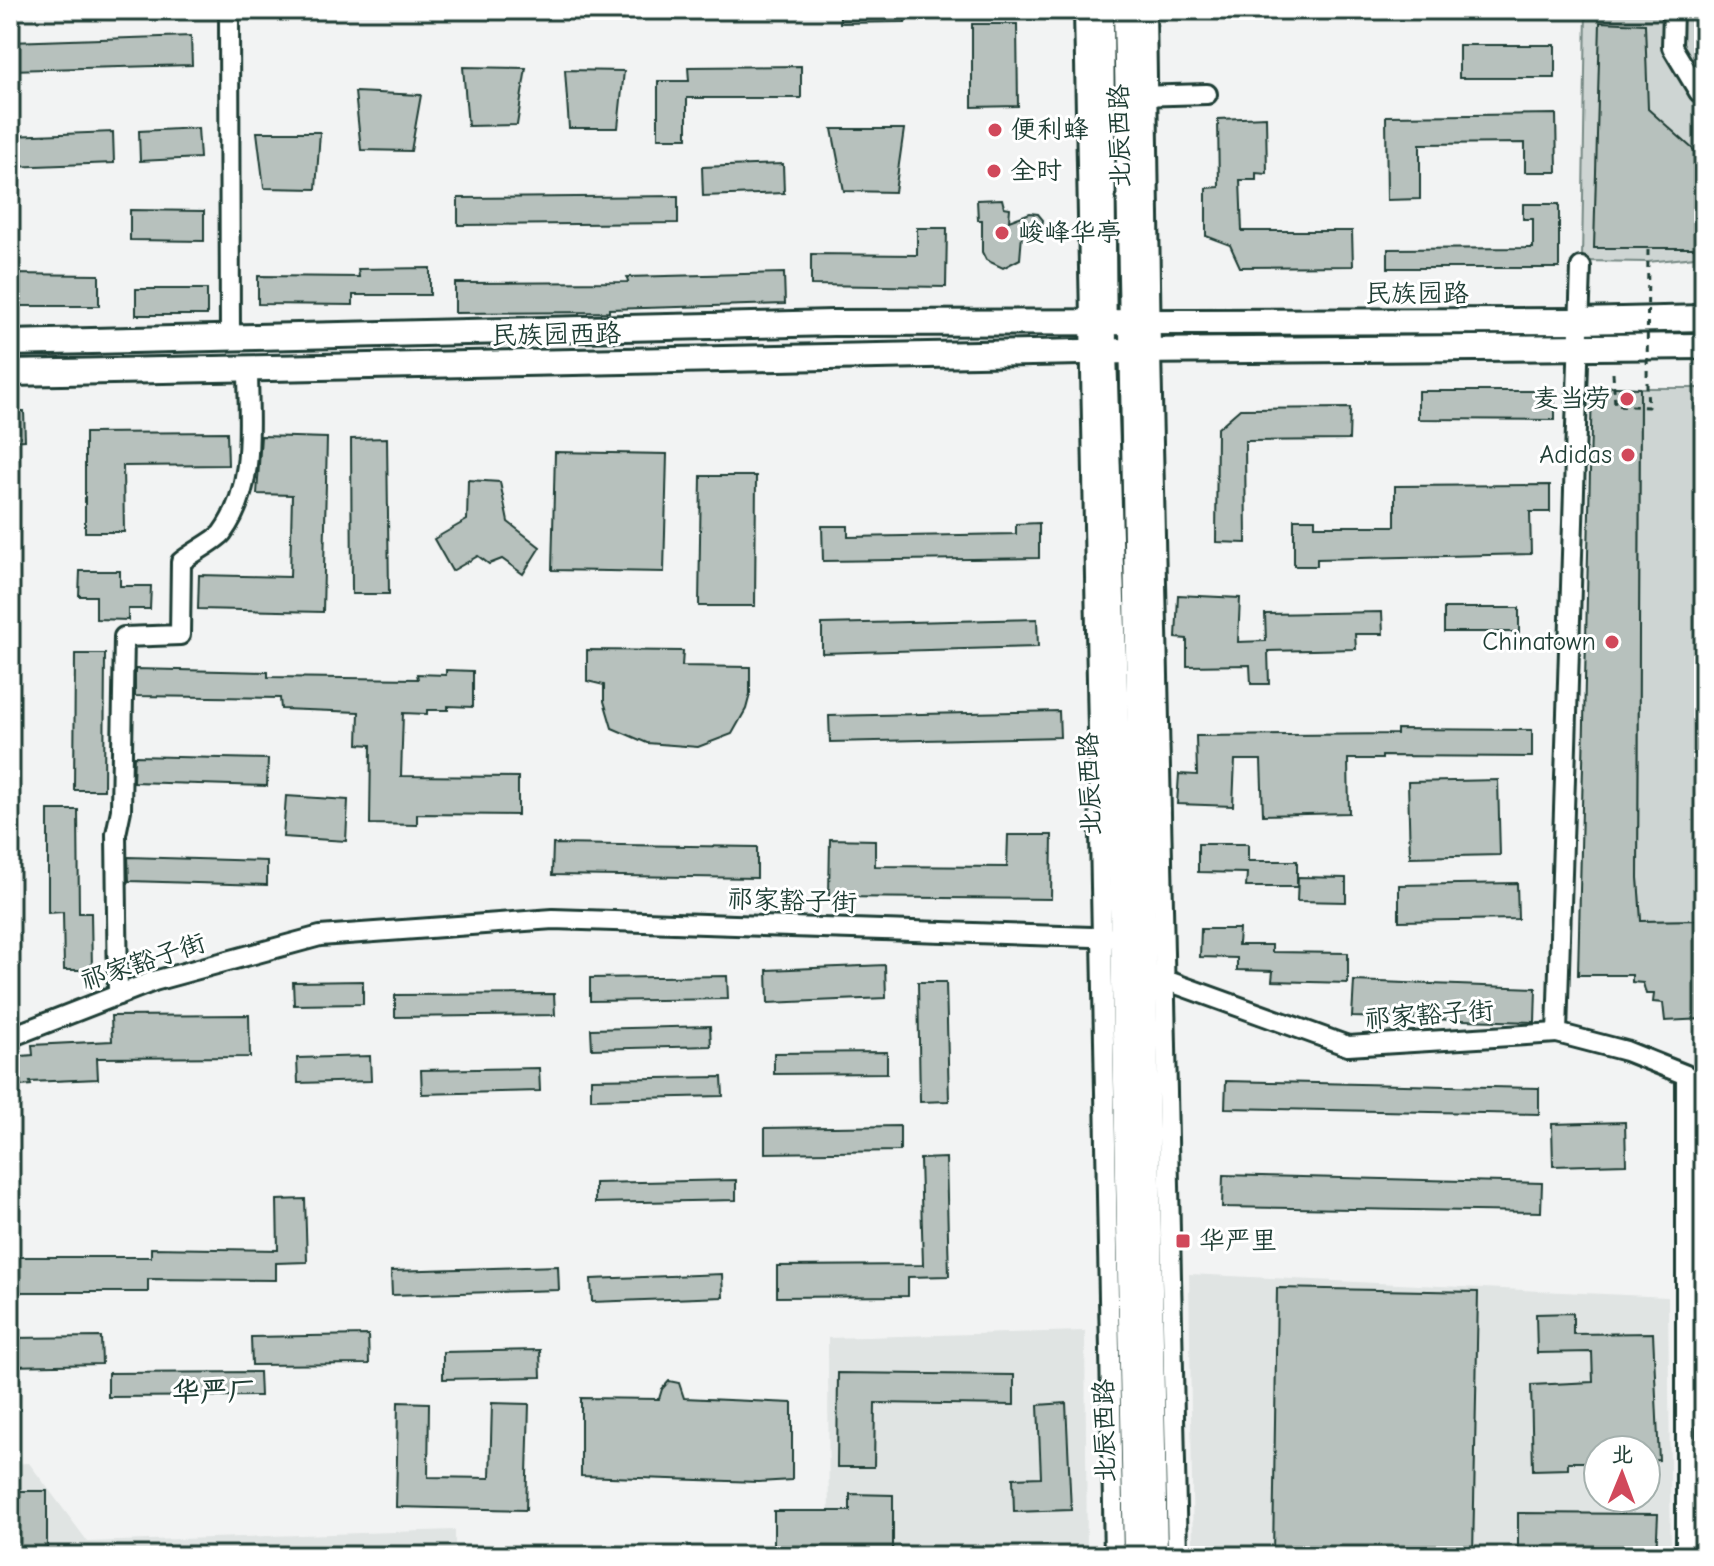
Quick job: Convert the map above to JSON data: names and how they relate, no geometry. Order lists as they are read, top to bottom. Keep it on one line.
{"streets":{"main road":["北辰西路","民族园路","民族园西路"],"street":["祁家豁子街"]},"crossings":[["北辰西路","民族园路"],["北辰西路","民族园西路"],["北辰西路","祁家豁子街"],["民族园路","民族园西路"]],"districts":["华严厂"],"places":{"other":["便利蜂","全时","峻峰华亭","麦当劳","Adidas","Chinatown"],"transit":["华严里"]},"north":"top"}
